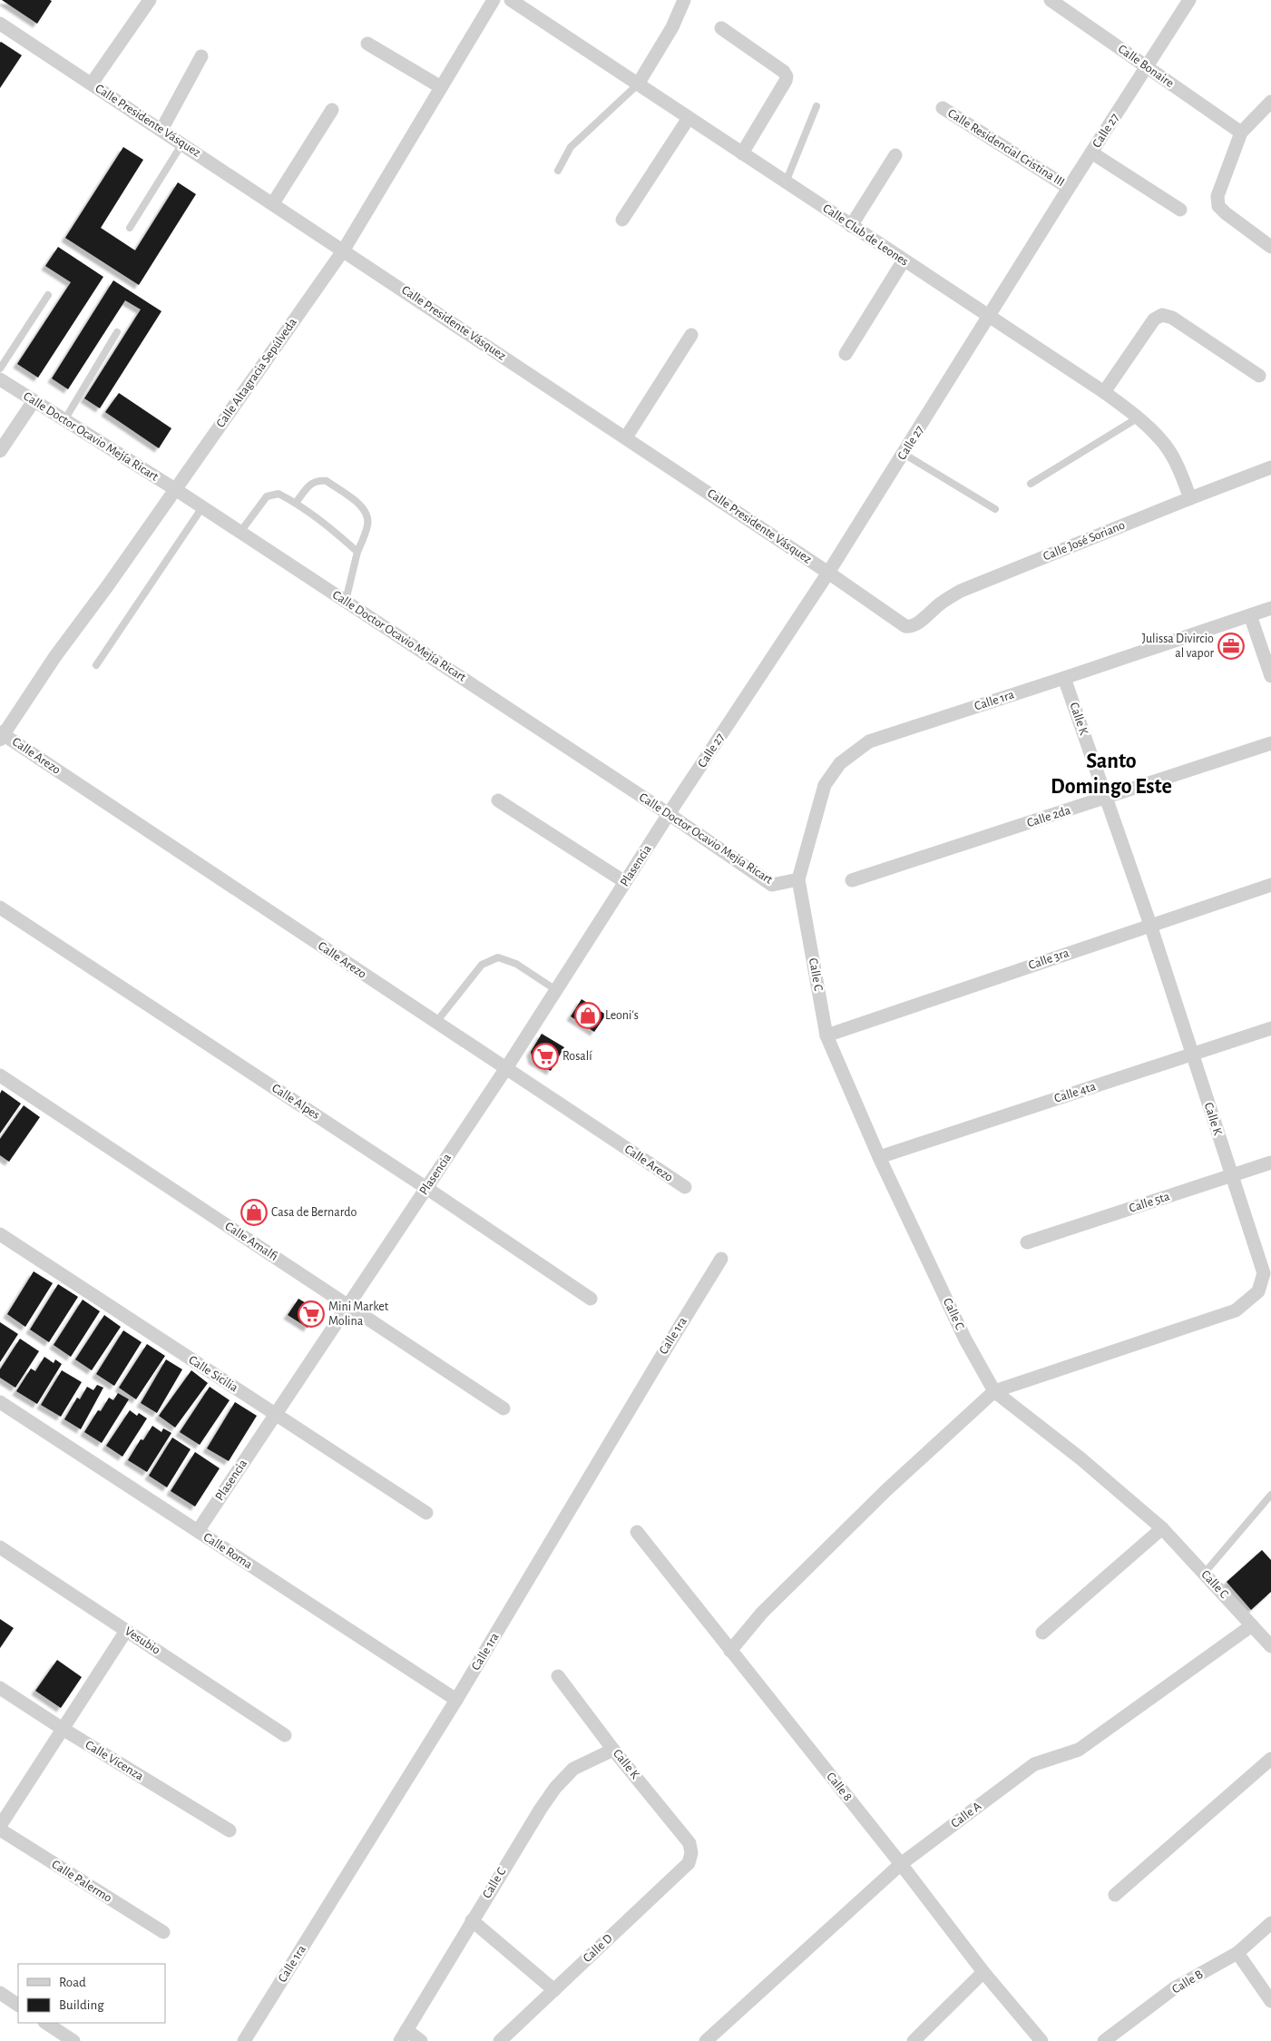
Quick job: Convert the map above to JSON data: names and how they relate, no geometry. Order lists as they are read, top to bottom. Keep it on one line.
{"streets":{"street":["Calle Bonaire","Calle Presidente Vásquez","Calle 27","Calle Residencial Cristina III","Calle Club de Leones","Calle Altagracia Sepúlveda","Calle Doctor Ocavio Mejía Ricart","Calle José Soriano","Calle 1ra","Calle K","Calle Arezo","Calle 2da","Plasencia","Calle 3ra","Calle C","Calle 4ta","Calle Alpes","Calle 5ta","Calle Amalfi","Calle Sicilia","Calle Roma","Vesubio","Calle Vicenza","Calle 8","Calle A","Calle Palermo","Calle D","Calle B"]},"crossings":[["Calle Bonaire","Calle 27"],["Calle Presidente Vásquez","Calle 27"],["Calle Presidente Vásquez","Calle Altagracia Sepúlveda"],["Calle Presidente Vásquez","Calle José Soriano"],["Calle 27","Calle Residencial Cristina III"],["Calle 27","Calle Club de Leones"],["Calle 27","Calle Doctor Ocavio Mejía Ricart"],["Calle 27","Plasencia"],["Calle Club de Leones","Calle José Soriano"],["Calle Altagracia Sepúlveda","Calle Doctor Ocavio Mejía Ricart"],["Calle Altagracia Sepúlveda","Calle Arezo"],["Calle Doctor Ocavio Mejía Ricart","Calle 1ra"],["Calle Doctor Ocavio Mejía Ricart","Plasencia"],["Calle Doctor Ocavio Mejía Ricart","Calle C"],["Calle 1ra","Calle K"],["Calle 1ra","Calle C"],["Calle 1ra","Calle Roma"],["Calle K","Calle 2da"],["Calle K","Calle 3ra"],["Calle K","Calle C"],["Calle K","Calle 4ta"],["Calle K","Calle 5ta"],["Calle K","Calle D"],["Calle Arezo","Plasencia"],["Plasencia","Calle Alpes"],["Plasencia","Calle Amalfi"],["Plasencia","Calle Sicilia"],["Plasencia","Calle Roma"],["Calle 3ra","Calle C"],["Calle C","Calle 4ta"],["Calle C","Calle A"],["Calle 8","Calle A"]],"districts":["Santo Domingo Este"],"places":{"office":["Julissa Divircio al vapor"],"shop":["Leoni's","Casa de Bernardo"],"supermarket":["Rosalí","Mini Market Molina"]},"legend":["Road","Building"]}
